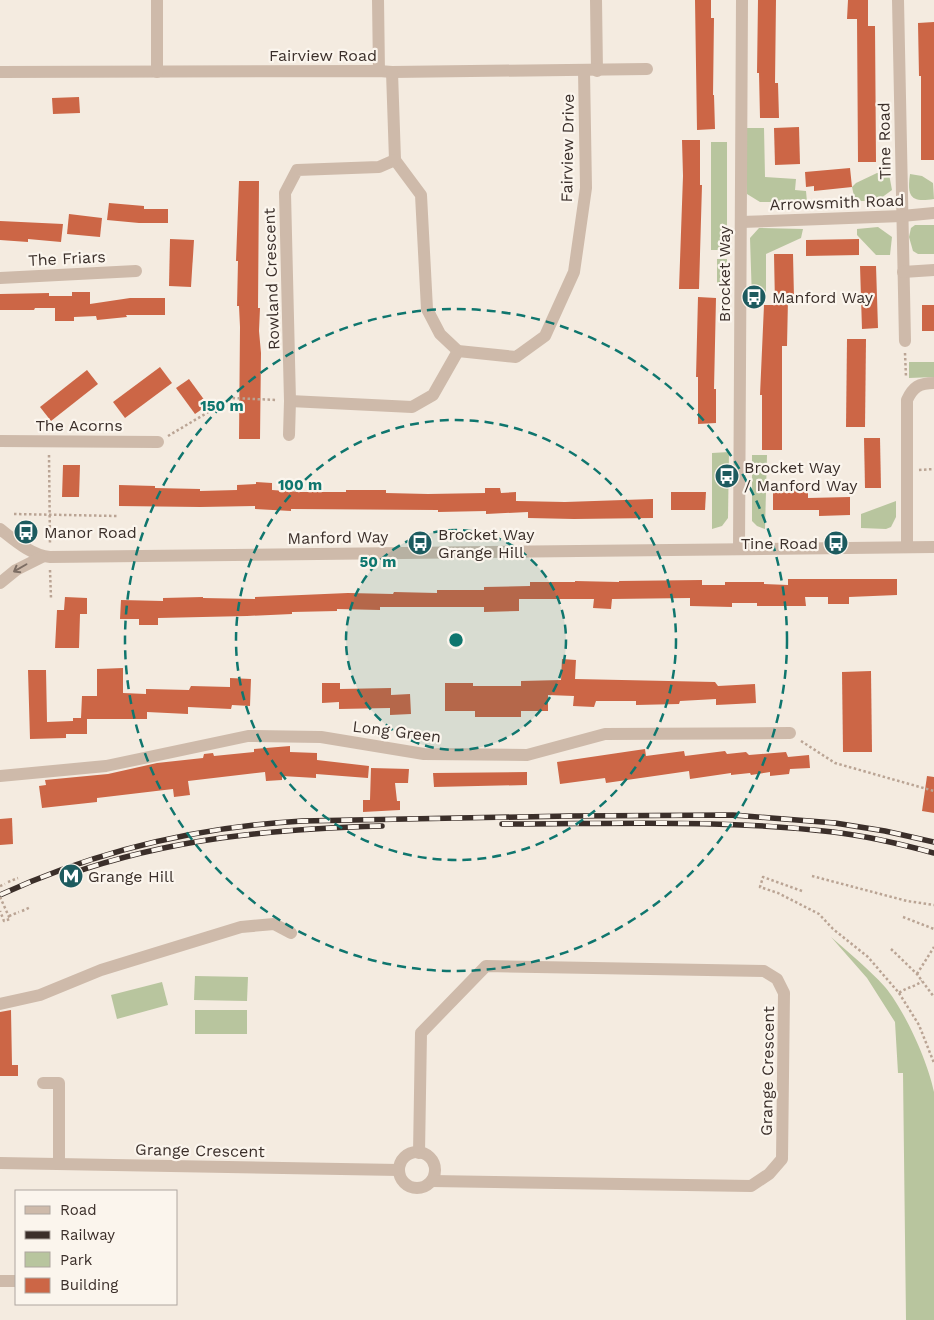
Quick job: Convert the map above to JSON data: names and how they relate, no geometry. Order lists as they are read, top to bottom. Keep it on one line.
{"streets":{"street":["Fairview Road","Tine Road","Fairview Drive","Arrowsmith Road","The Friars","Brocket Way","Rowland Crescent","The Acorns","Manford Way","Long Green","Grange Crescent"]},"crossings":[["Fairview Road","Fairview Drive"],["Tine Road","Arrowsmith Road"],["Arrowsmith Road","Brocket Way"],["Brocket Way","Manford Way"]],"places":{"bus stop":["Manford Way","Brocket Way / Manford Way","Manor Road","Brocket Way Grange Hill","Tine Road"],"metro station":["Grange Hill"]},"legend":["Road","Railway","Park","Building"],"rings":["150 m","100 m","50 m"]}
